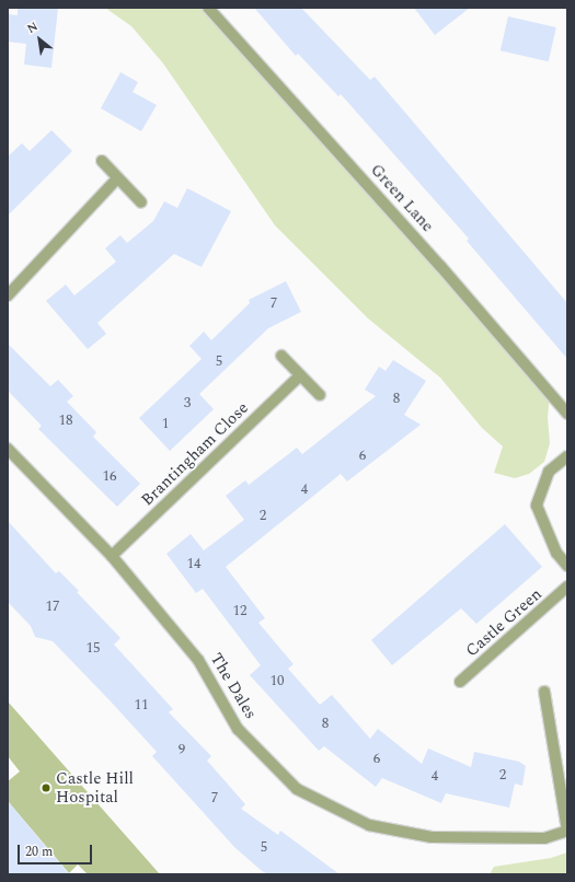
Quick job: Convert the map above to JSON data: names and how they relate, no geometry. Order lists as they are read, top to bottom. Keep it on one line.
{"streets":{"street":["Green Lane","Brantingham Close","Castle Green","The Dales"]},"crossings":[["Brantingham Close","The Dales"]],"places":["Castle Hill Hospital"],"house_numbers":["7","5","8","3","18","1","6","16","4","2","14","17","12","15","10","11","8","9","6","2","4","7","5"],"scale_bar":"20 m","north":"top left"}
